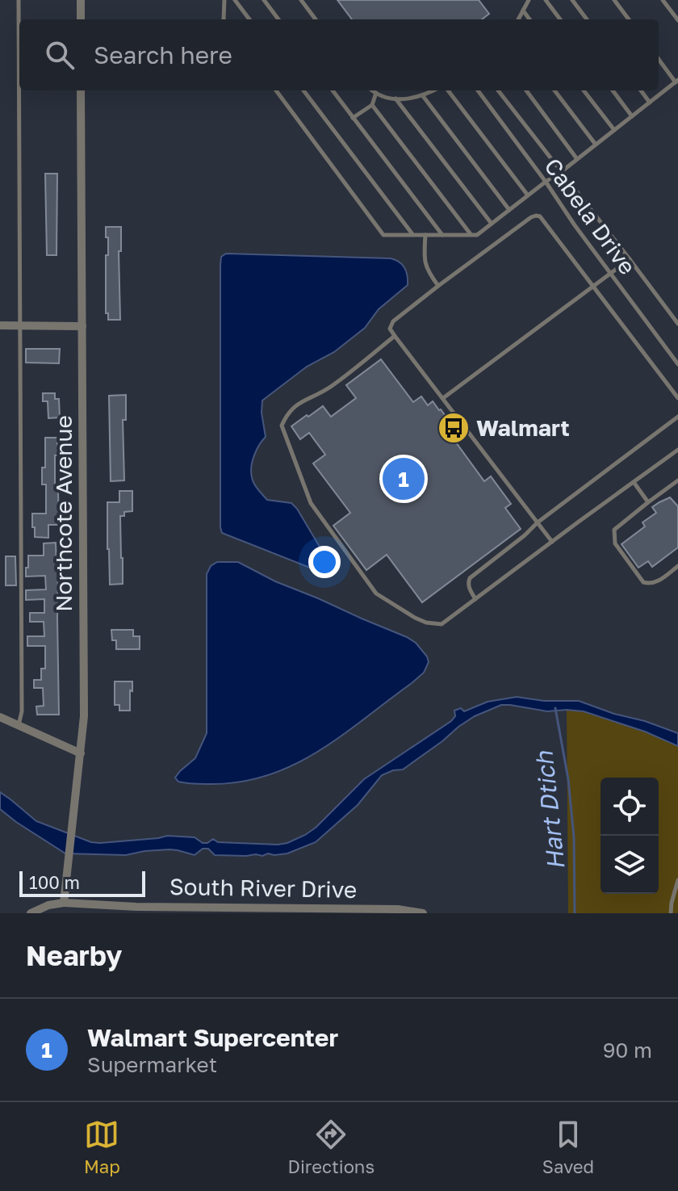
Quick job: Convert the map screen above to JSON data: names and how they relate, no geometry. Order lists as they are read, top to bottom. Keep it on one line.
{"streets":{"street":["Northcote Avenue","South River Drive"],"lane":["Cabela Drive"]},"crossings":[["Northcote Avenue","South River Drive"]],"water":["Hart Dtich"],"places":{"bus stop":["Walmart"]},"scale_bar":"100 m","page":{"search":"Search here","pins":"1","scale":"100 m","heading":"Nearby","list":[{"mark":"1","name":"Walmart Supercenter","note":"Supermarket","value":"90 m"}],"nav":["Map","Directions","Saved"]}}
